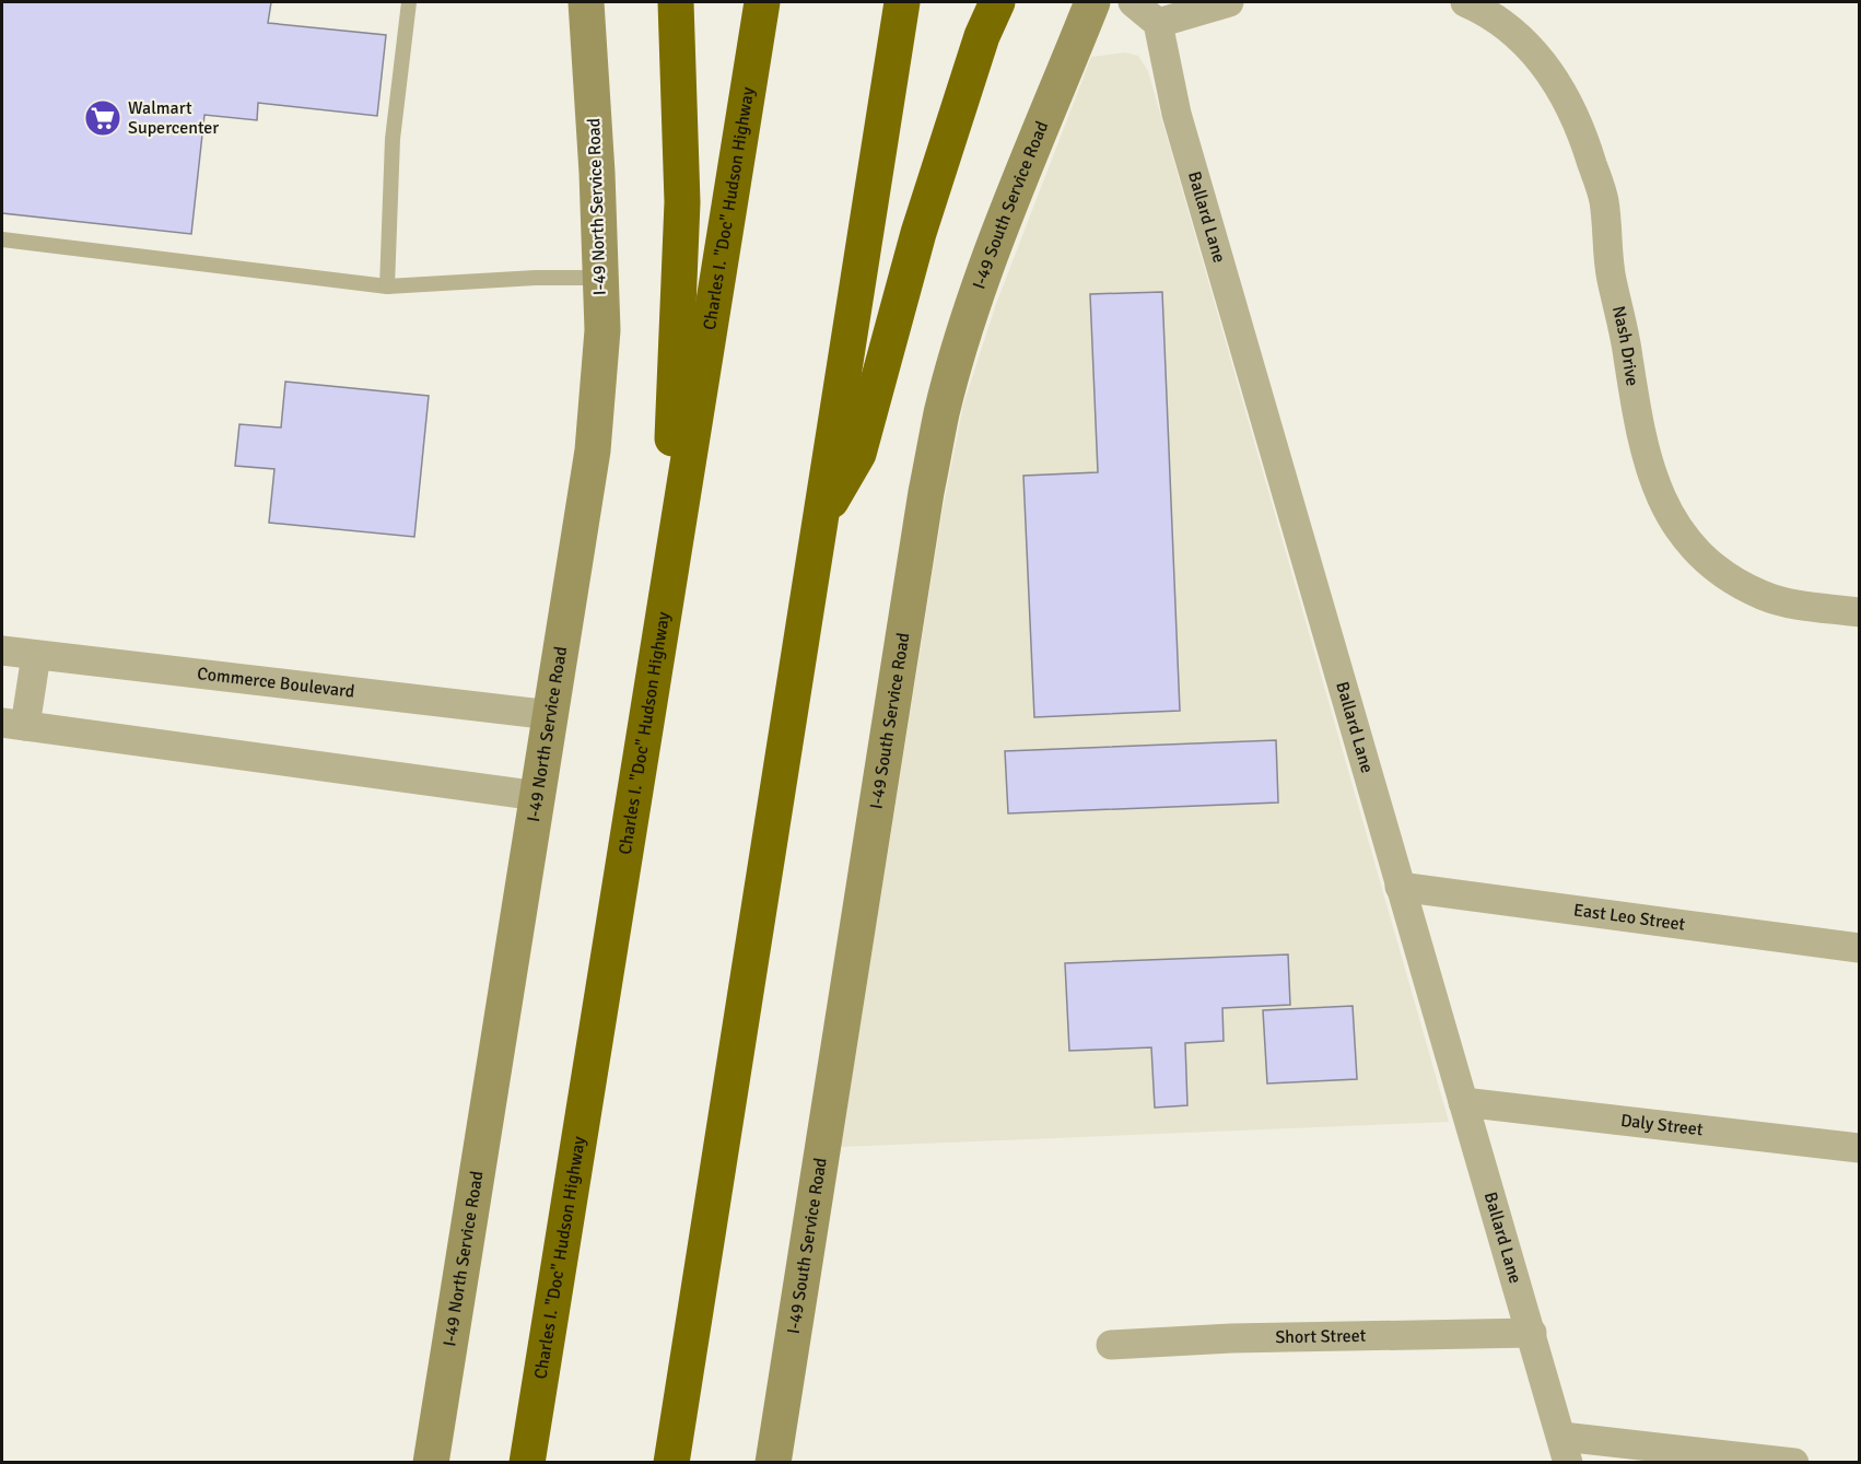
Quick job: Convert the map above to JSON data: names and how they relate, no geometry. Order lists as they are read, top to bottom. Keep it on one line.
{"streets":{"highway":["Charles I. \"Doc\" Hudson Highway"],"street":["I-49 South Service Road","I-49 North Service Road","Ballard Lane","Nash Drive","Commerce Boulevard","East Leo Street","Daly Street","Short Street"]},"crossings":[["I-49 North Service Road","Commerce Boulevard"],["Ballard Lane","East Leo Street"],["Ballard Lane","Daly Street"],["Ballard Lane","Short Street"]],"places":{"supermarket":["Walmart Supercenter"]}}
